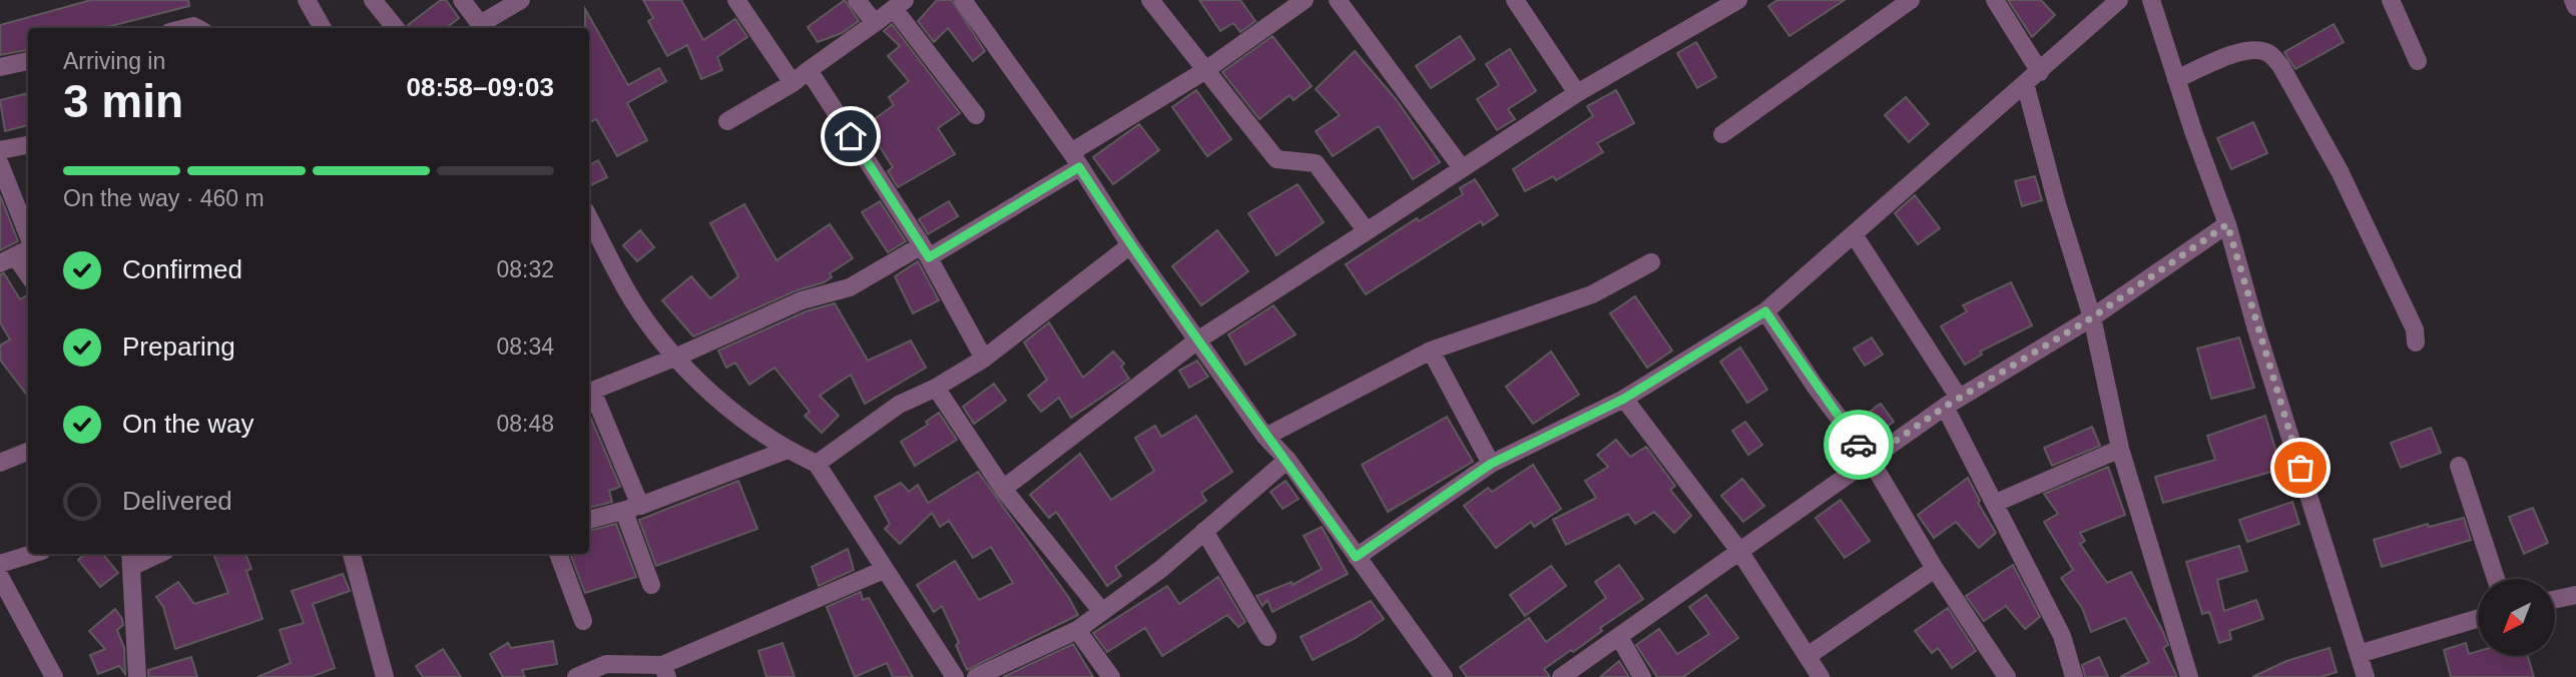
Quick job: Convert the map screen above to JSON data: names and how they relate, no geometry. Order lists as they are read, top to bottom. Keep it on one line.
{"north":"bottom left","page":{"heading":["3 min","Arriving in","08:58–09:03"],"bar":"On the way · 460 m","list":[["Confirmed","08:32"],["Preparing","08:34"],["On the way","08:48"],"Delivered"]}}
